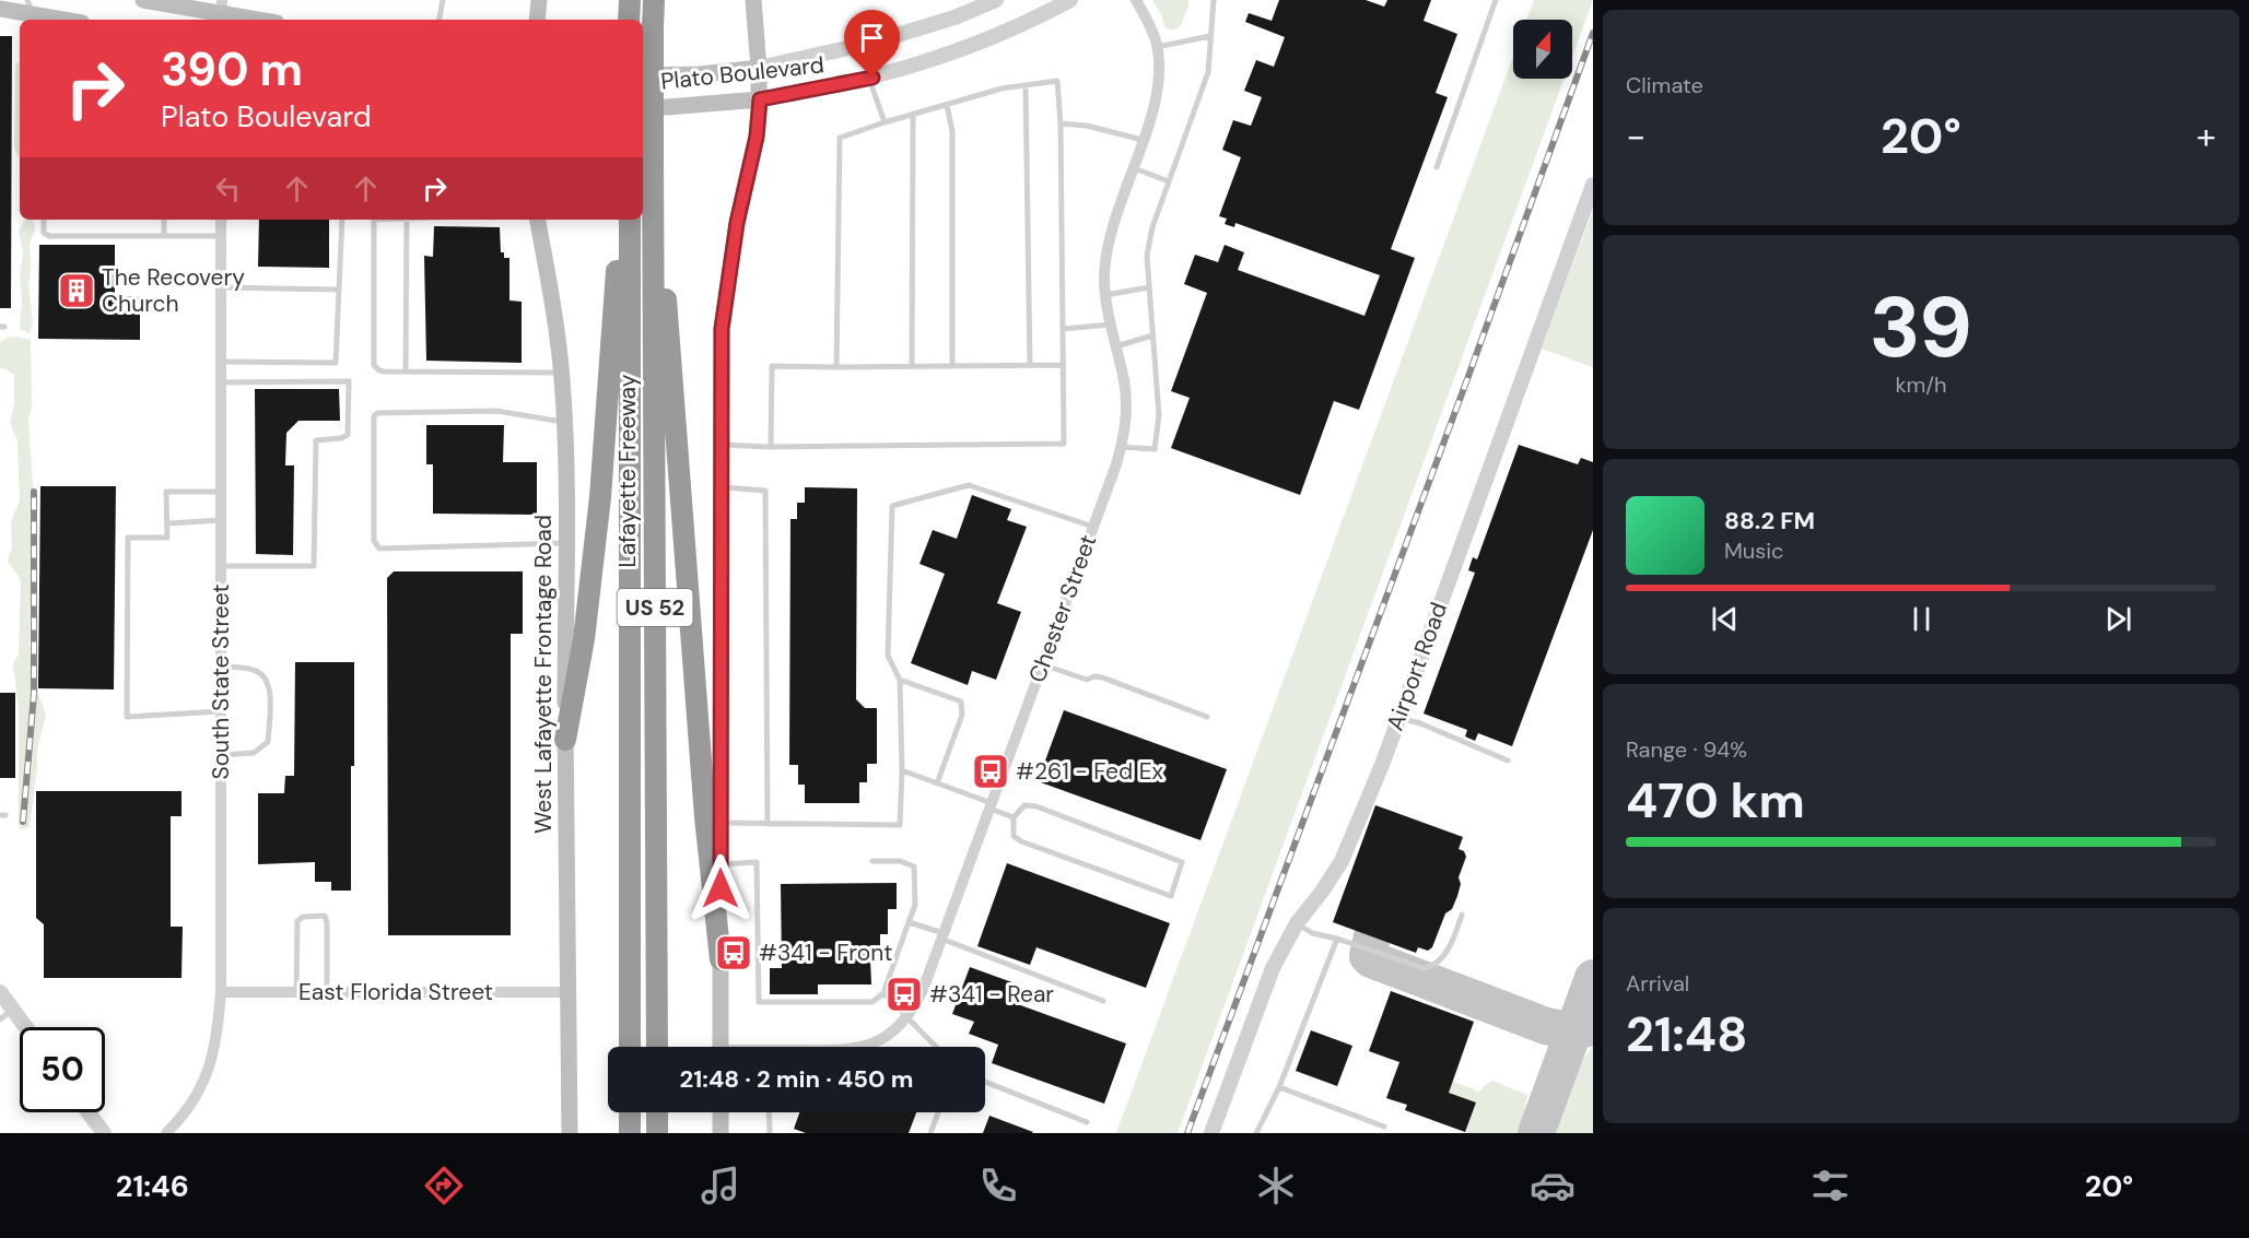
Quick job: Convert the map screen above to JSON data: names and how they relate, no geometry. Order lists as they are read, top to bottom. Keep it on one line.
{"streets":{"highway":["Lafayette Freeway","US 52"],"main road":["Plato Boulevard","West Lafayette Frontage Road"],"street":["Chester Street","Airport Road","South State Street","East Florida Street"]},"crossings":[["West Lafayette Frontage Road","East Florida Street"],["South State Street","East Florida Street"]],"places":{"building":["The Recovery Church"],"bus stop":["#261 - Fed Ex","#341 - Front","#341 - Rear"]},"north":"top","page":{"tile":["Climate",["39","km/h"],["Range · 94%","470 km"],["Arrival","21:48"]],"turn":["390 m","Plato Boulevard"],"heat":["−","20°","+"],"song":["88.2 FM","Music"],"limit":"50","trip":"21:48 · 2 min · 450 m","tabs":["21:46","20°"]}}
